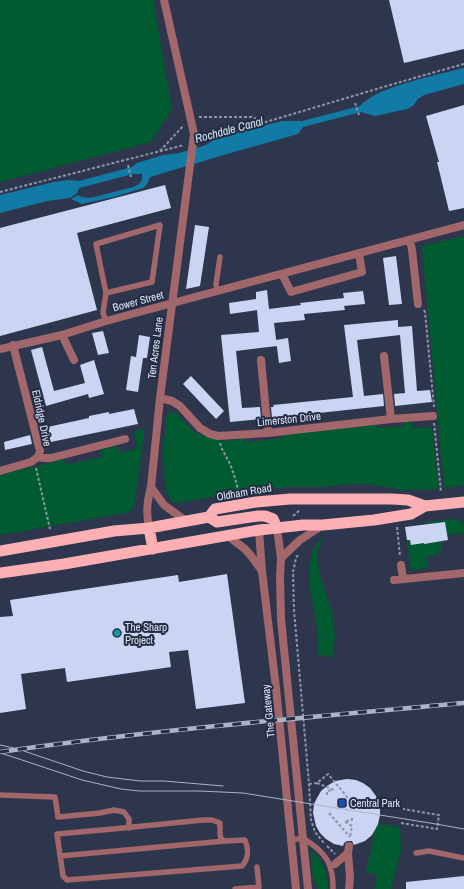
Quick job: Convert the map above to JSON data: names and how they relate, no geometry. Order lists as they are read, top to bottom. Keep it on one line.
{"streets":{"highway":["Oldham Road"],"street":["Bower Street","Ten Acres Lane","Eldridge Drive","Limerston Drive","The Gateway"]},"crossings":[["Bower Street","Ten Acres Lane"],["Bower Street","Eldridge Drive"],["Ten Acres Lane","Limerston Drive"],["Ten Acres Lane","Oldham Road"],["Oldham Road","The Gateway"]],"water":["Rochdale Canal"],"places":{"other":["The Sharp Project"],"transit":["Central Park"]}}
